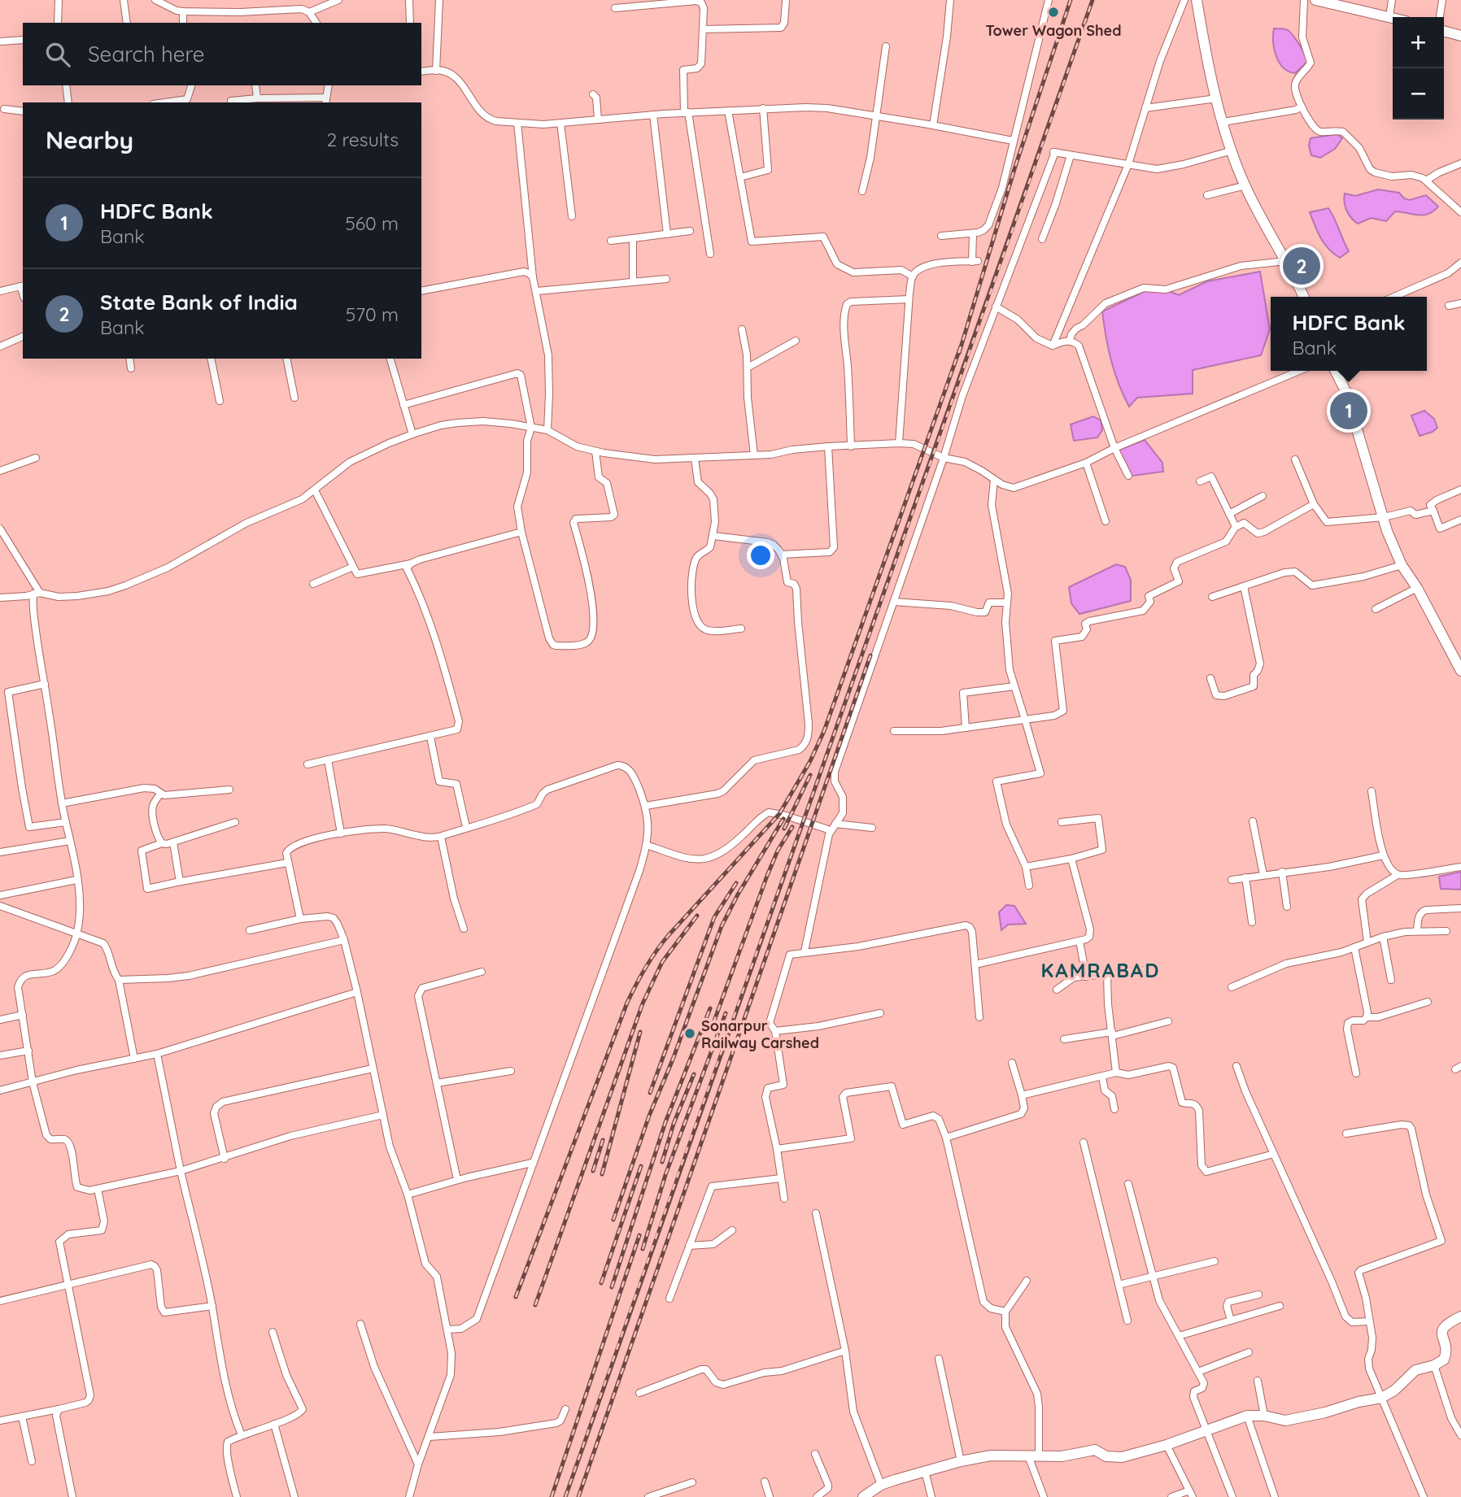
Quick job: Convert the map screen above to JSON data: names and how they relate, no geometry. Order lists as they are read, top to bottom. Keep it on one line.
{"districts":["KAMRABAD"],"places":["Tower Wagon Shed","Sonarpur Railway Carshed"],"page":{"map_buttons":["+","−"],"search":"Search here","heading":["Nearby","2 results"],"list":[{"mark":"1","name":"HDFC Bank","note":"Bank","value":"560 m"},{"mark":"2","name":"State Bank of India","note":"Bank","value":"570 m"}],"pins":["2","1"],"popup":["HDFC Bank","Bank"]}}
